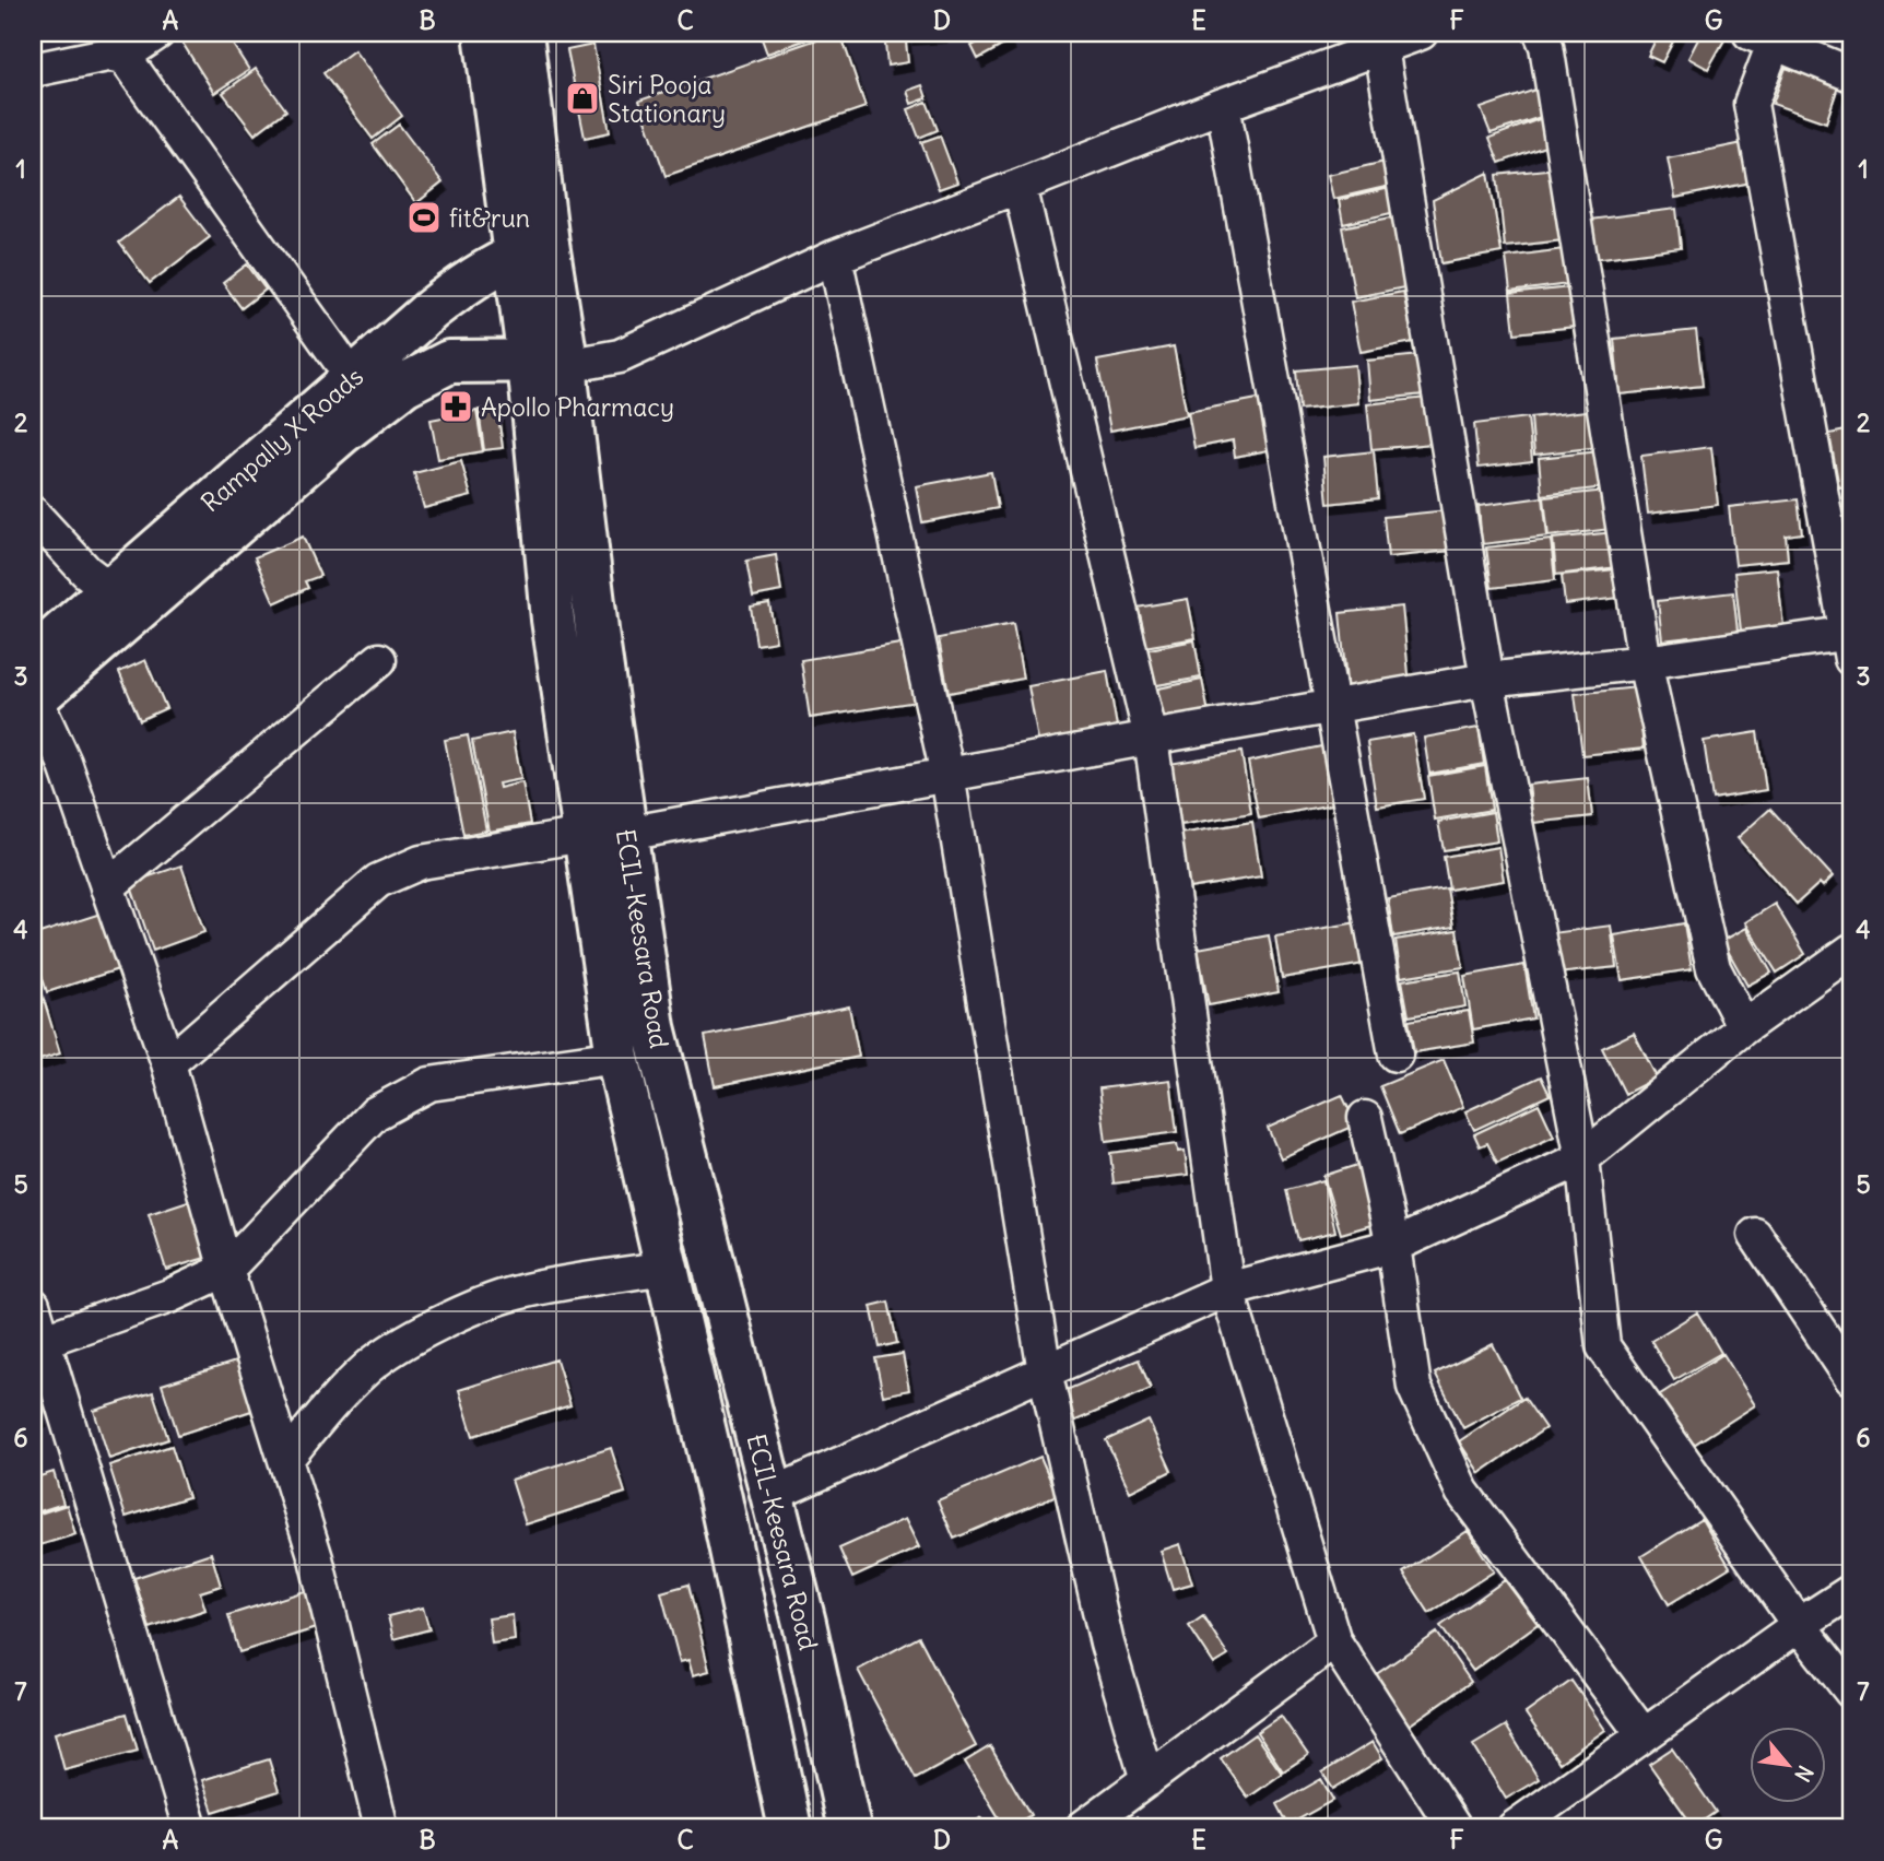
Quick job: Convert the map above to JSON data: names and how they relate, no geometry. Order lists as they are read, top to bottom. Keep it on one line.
{"streets":{"main road":["Rampally X Roads","ECIL-Keesara Road"]},"crossings":[["Rampally X Roads","ECIL-Keesara Road"]],"places":{"shop":["Siri Pooja Stationary"],"sports":["fit&run"],"pharmacy":["Apollo Pharmacy"]},"north":"bottom right","grid":{"columns":["A","B","C","D","E","F","G"],"rows":["1","2","3","4","5","6","7"]}}
